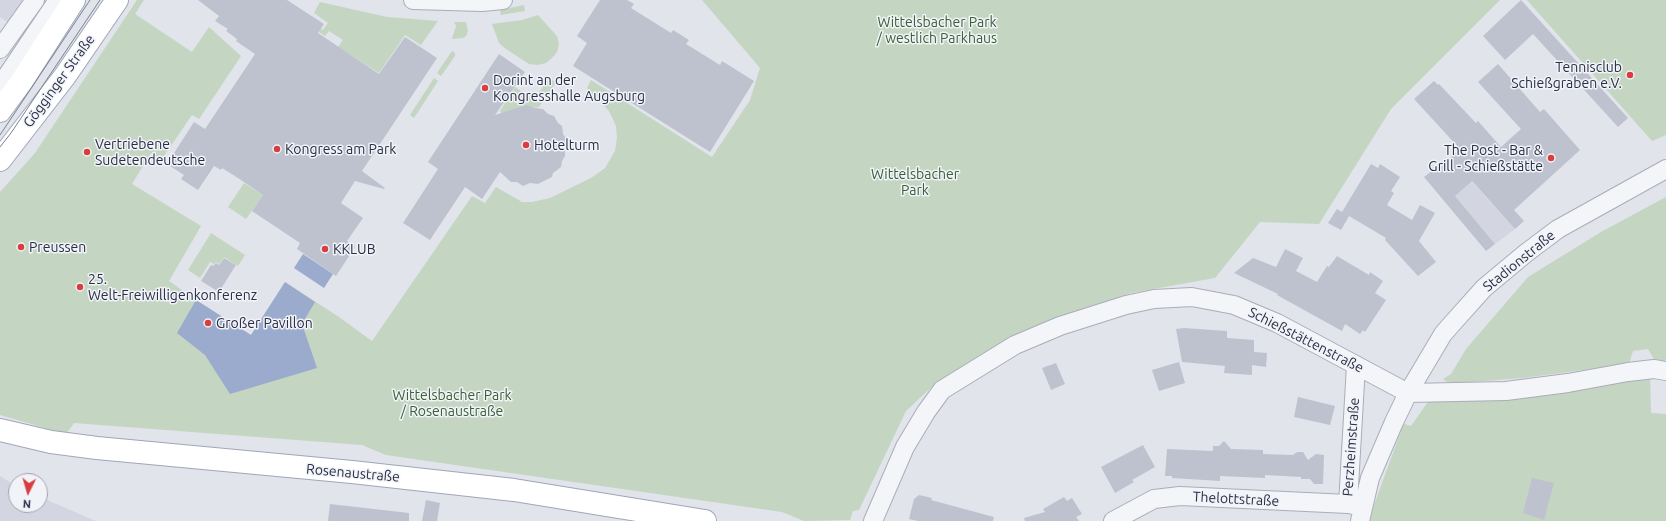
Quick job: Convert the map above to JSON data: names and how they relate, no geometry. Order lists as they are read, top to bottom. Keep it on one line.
{"streets":{"main road":["Gögginger Straße","Rosenaustraße"],"street":["Stadionstraße","Schießstättenstraße","Perzheimstraße","Thelottstraße"]},"crossings":[["Stadionstraße","Schießstättenstraße"],["Stadionstraße","Perzheimstraße"],["Schießstättenstraße","Perzheimstraße"],["Perzheimstraße","Thelottstraße"]],"parks":["Wittelsbacher Park / westlich Parkhaus","Wittelsbacher Park","Wittelsbacher Park / Rosenaustraße"],"places":["Tennisclub Schießgraben e.V.","Dorint an der Kongresshalle Augsburg","Hotelturm","Kongress am Park","Vertriebene Sudetendeutsche","The Post - Bar & Grill - Schießstätte","Preussen","KKLUB","25. Welt-Freiwilligenkonferenz","Großer Pavillon"],"north":"bottom"}
